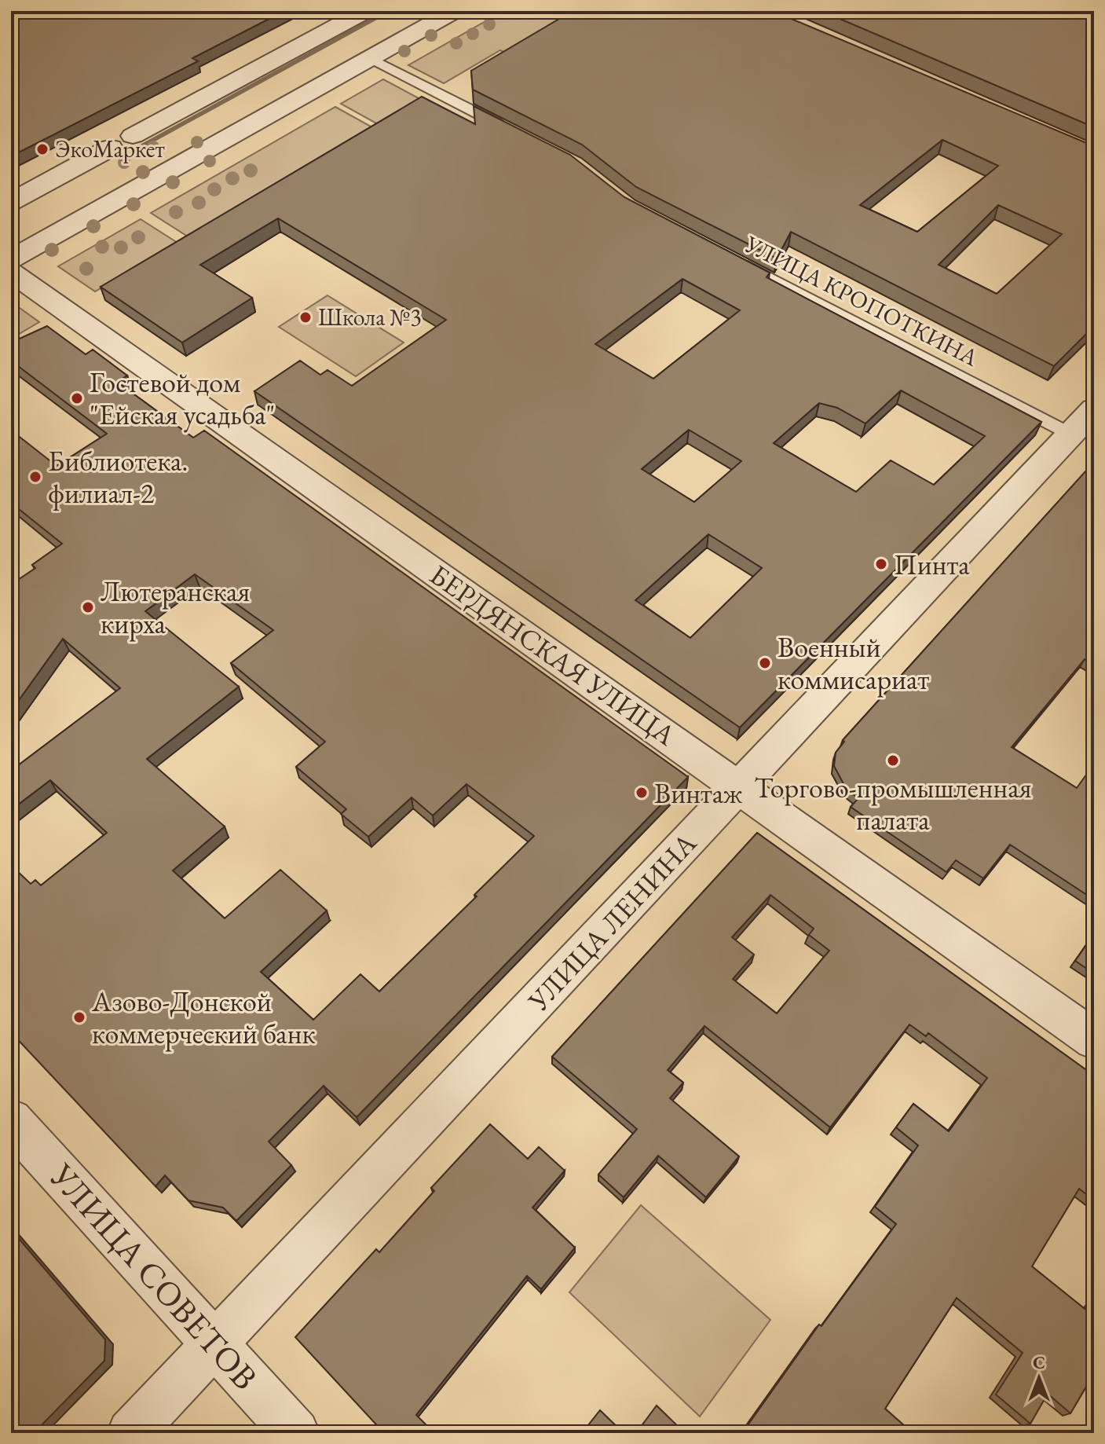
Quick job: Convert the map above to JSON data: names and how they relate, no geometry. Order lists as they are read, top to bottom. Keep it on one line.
{"streets":{"street":["БЕРДЯНСКАЯ УЛИЦА","УЛИЦА ЛЕНИНА","УЛИЦА СОВЕТОВ"],"lane":["УЛИЦА КРОПОТКИНА"]},"crossings":[["УЛИЦА КРОПОТКИНА","УЛИЦА ЛЕНИНА"],["БЕРДЯНСКАЯ УЛИЦА","УЛИЦА ЛЕНИНА"],["УЛИЦА ЛЕНИНА","УЛИЦА СОВЕТОВ"]],"places":["ЭкоМаркет","Школа №3","Гостевой дом \"Ейская усадьба\"","Библиотека. филиал-2","Пинта","Лютеранская кирха","Военный коммисариат","Торгово-промышленная палата","Винтаж","Азово-Донской коммерческий банк"],"north":"top"}
